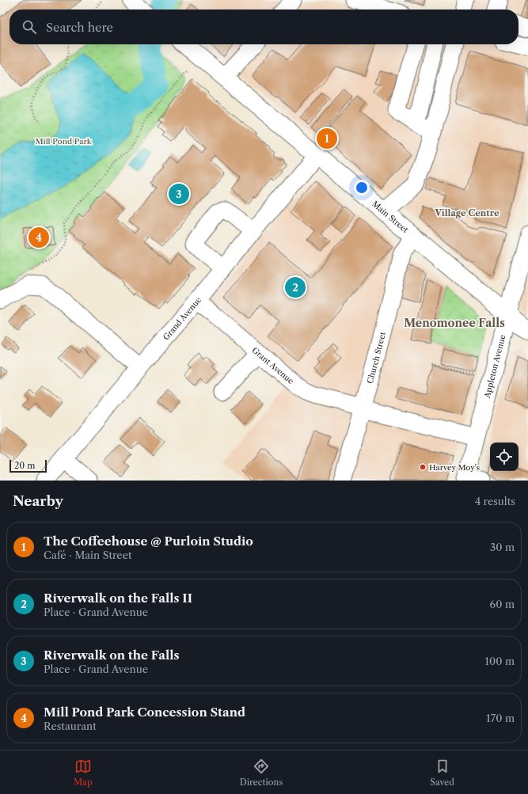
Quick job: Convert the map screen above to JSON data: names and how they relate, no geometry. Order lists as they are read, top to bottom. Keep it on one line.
{"streets":{"main road":["Main Street","Appleton Avenue"],"street":["Grand Avenue","Church Street","Grant Avenue"]},"crossings":[["Main Street","Grand Avenue"],["Main Street","Church Street"],["Main Street","Appleton Avenue"],["Grand Avenue","Grant Avenue"],["Church Street","Grant Avenue"],["Grant Avenue","Appleton Avenue"]],"districts":["Village Centre","Menomonee Falls"],"parks":["Mill Pond Park"],"places":["Harvey Moy's"],"scale_bar":"20 m","page":{"search":"Search here","pins":["1","3","4","2"],"scale":"20 m","heading":["Nearby","4 results"],"list":[{"mark":"1","name":"The Coffeehouse @ Purloin Studio","note":"Café · Main Street","value":"30 m"},{"mark":"2","name":"Riverwalk on the Falls II","note":"Place · Grand Avenue","value":"60 m"},{"mark":"3","name":"Riverwalk on the Falls","note":"Place · Grand Avenue","value":"100 m"},{"mark":"4","name":"Mill Pond Park Concession Stand","note":"Restaurant","value":"170 m"}],"nav":["Map","Directions","Saved"]}}
